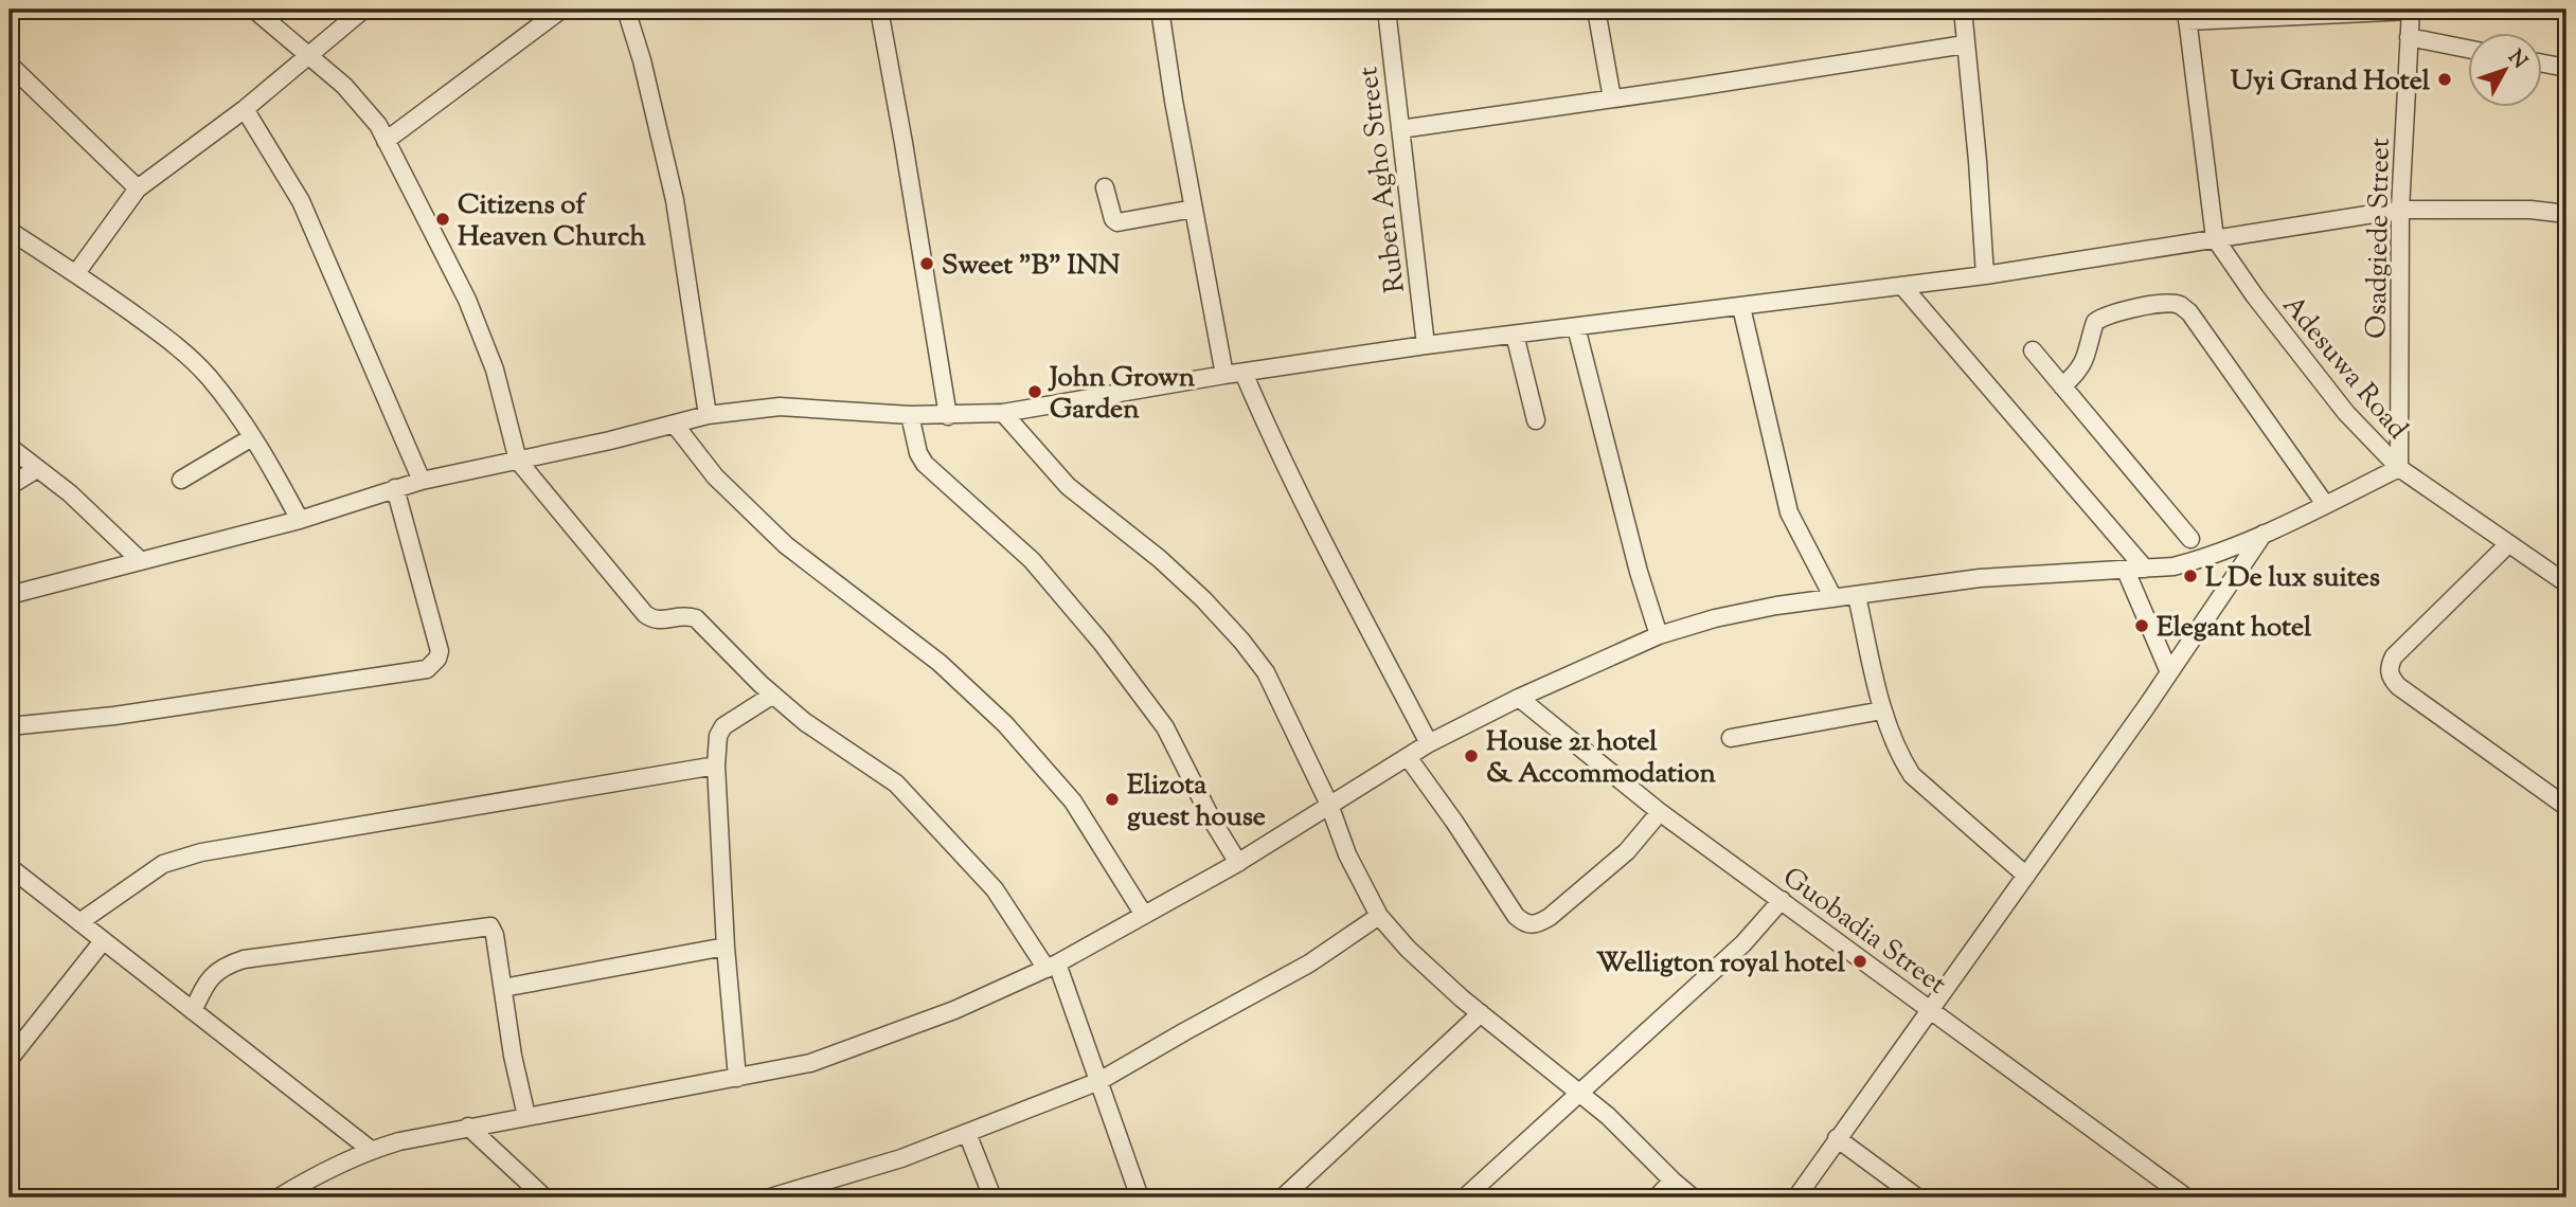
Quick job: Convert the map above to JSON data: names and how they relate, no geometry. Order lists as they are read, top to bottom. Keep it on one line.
{"streets":{"street":["Ruben Agho Street","Osadgiede Street","Adesuwa Road","Guobadia Street"]},"crossings":[["Osadgiede Street","Adesuwa Road"]],"places":["Uyi Grand Hotel","Citizens of Heaven Church","Sweet \"B\" INN","John Grown Garden","L De lux suites","Elegant hotel","House 21 hotel & Accommodation","Elizota guest house","Welligton royal hotel"],"north":"top right"}
